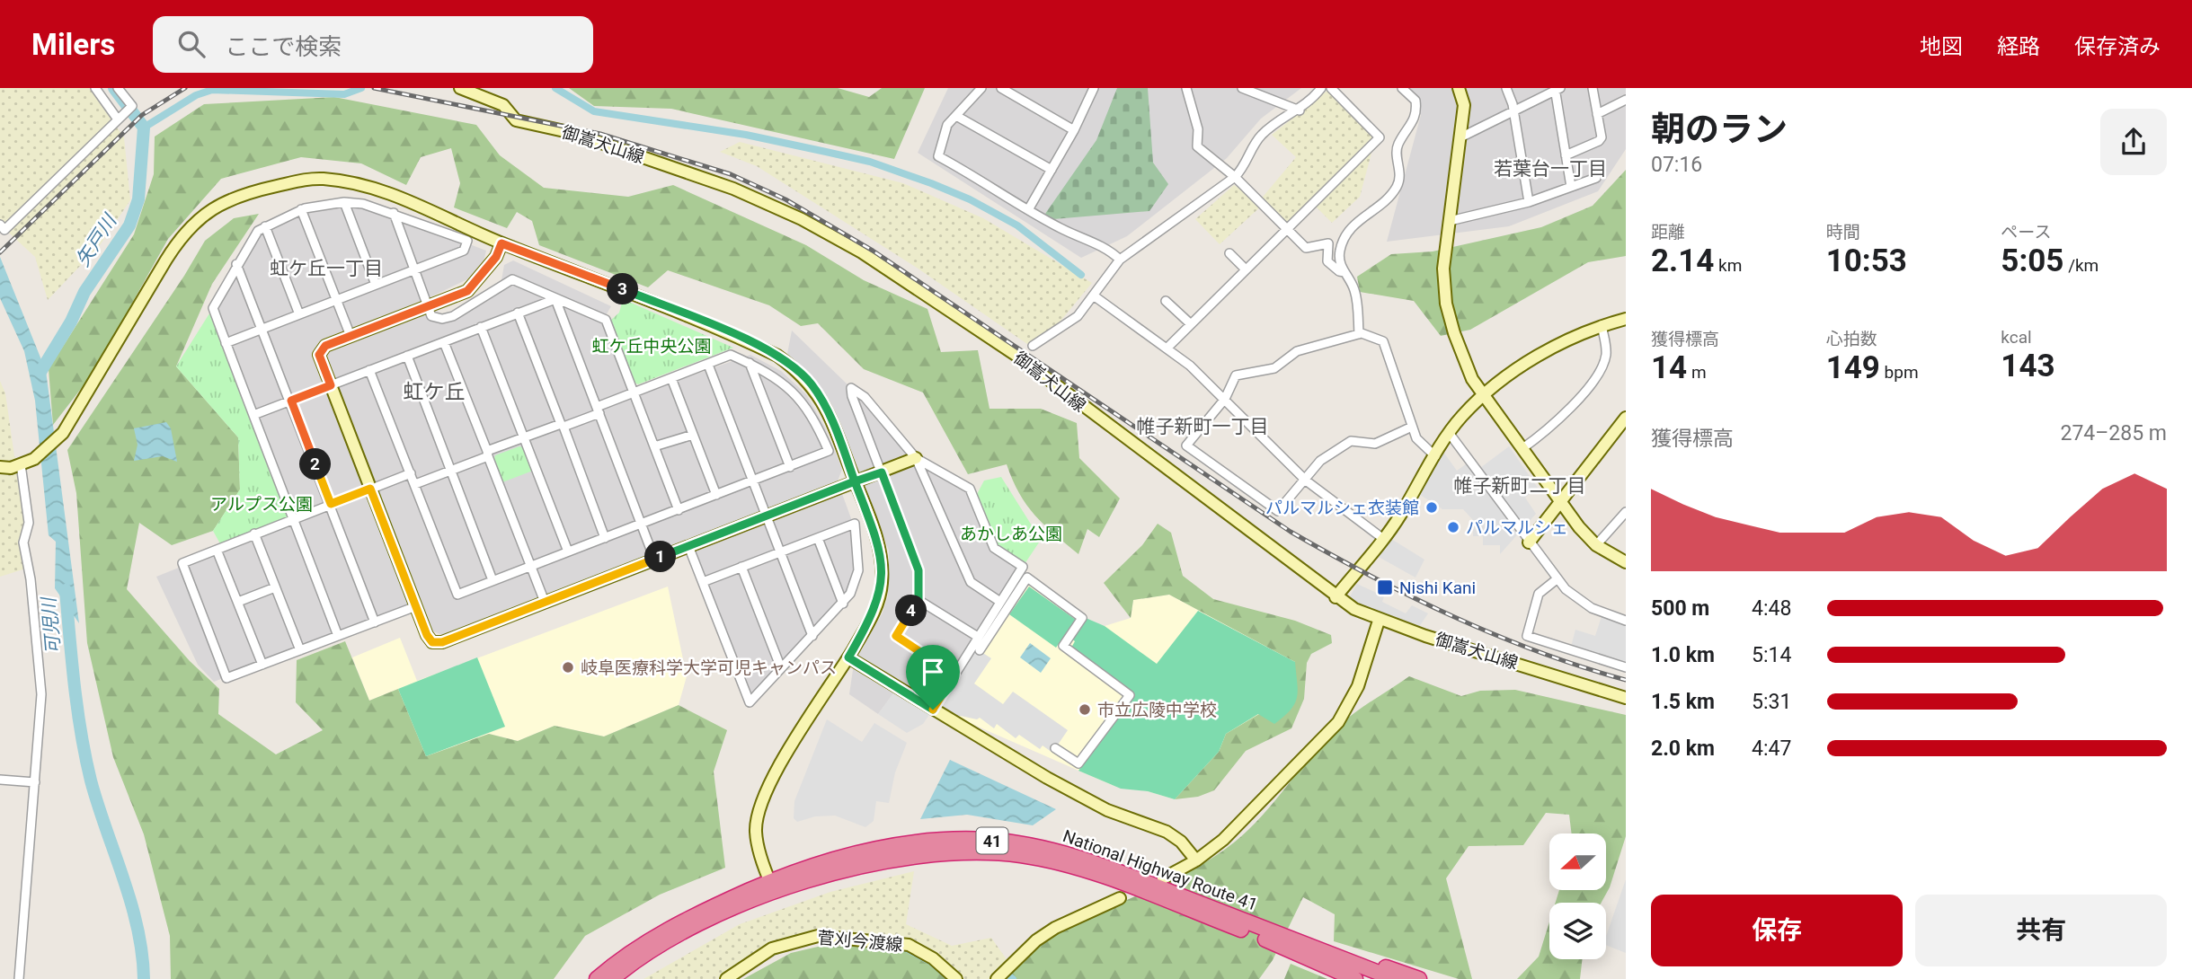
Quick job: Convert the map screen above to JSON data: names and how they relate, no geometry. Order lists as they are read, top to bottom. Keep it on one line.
{"streets":{"highway":["41","National Highway Route 41"],"street":["御嵩犬山線","菅刈今渡線"]},"districts":["若葉台一丁目","虹ケ丘一丁目","虹ケ丘","帷子新町一丁目","帷子新町二丁目"],"water":["矢戸川","可児川"],"parks":["虹ケ丘中央公園","アルプス公園","あかしあ公園"],"places":{"other":["パルマルシェ衣装館","パルマルシェ","岐阜医療科学大学可児キャンパス","市立広陵中学校"],"transit":["Nishi Kani"]},"north":"left","page":{"header":"Milers","search":"ここで検索","nav":["地図","経路","保存済み"],"heading":["朝のラン","07:16"],"stats":[["距離","2.14 km"],["時間","10:53"],["ペース","5:05 /km"],["獲得標高","14 m"],["心拍数","149 bpm"],["kcal","143"]],"pins":["3","2","1","4"],"chart":["獲得標高","274–285 m"],"list":[{"name":"500 m","note":"4:48"},{"name":"1.0 km","note":"5:14"},{"name":"1.5 km","note":"5:31"},{"name":"2.0 km","note":"4:47"}],"buttons":["保存","共有"]}}
